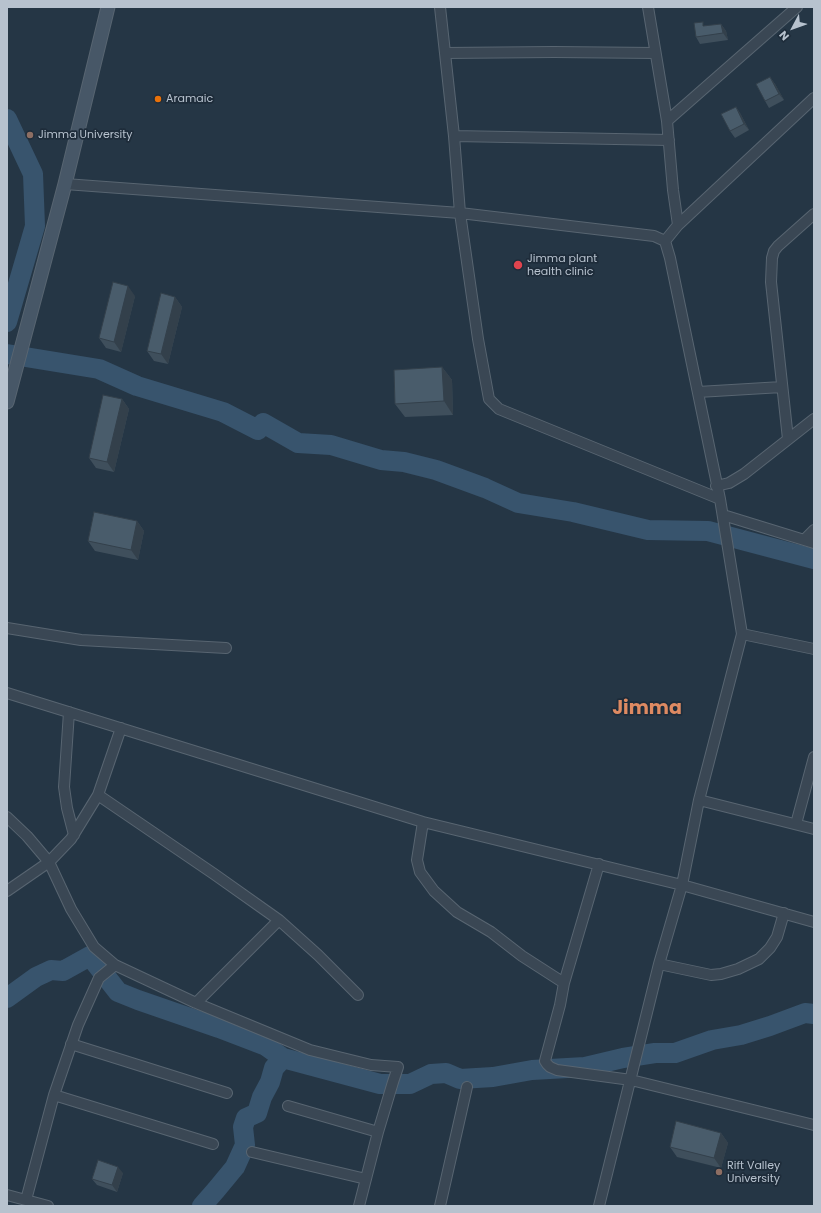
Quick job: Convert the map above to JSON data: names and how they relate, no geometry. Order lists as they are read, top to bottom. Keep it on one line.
{"districts":["Jimma"],"places":["Aramaic","Jimma University","Jimma plant health clinic","Rift Valley University"],"north":"bottom left"}
